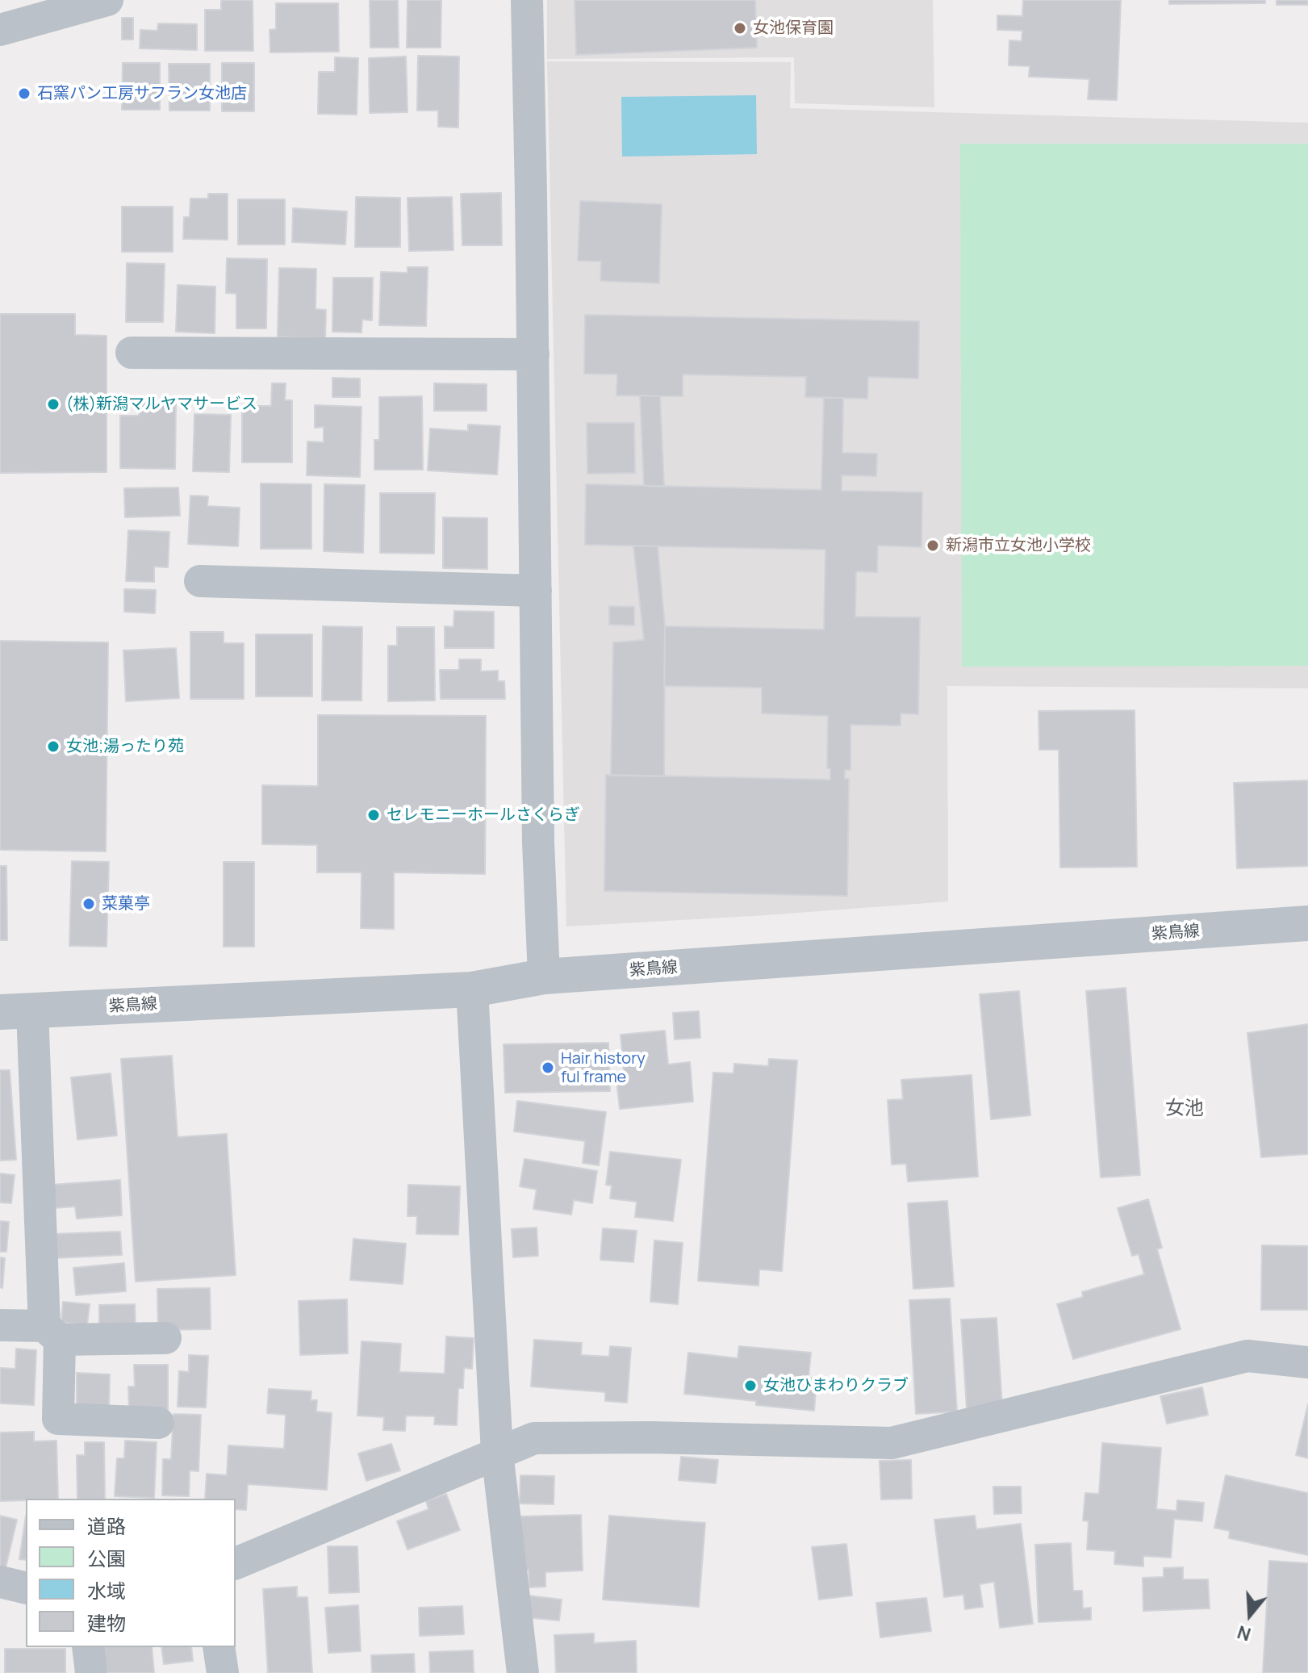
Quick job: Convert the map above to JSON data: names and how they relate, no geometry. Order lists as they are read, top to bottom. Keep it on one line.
{"streets":{"street":["紫鳥線"]},"districts":["女池"],"places":["女池保育園","石窯パン工房サフラン女池店","(株)新潟マルヤマサービス","新潟市立女池小学校","女池;湯ったり苑","セレモニーホールさくらぎ","菜菓亭","Hair history ful frame","女池ひまわりクラブ"],"legend":["道路","公園","水域","建物"],"north":"bottom"}
